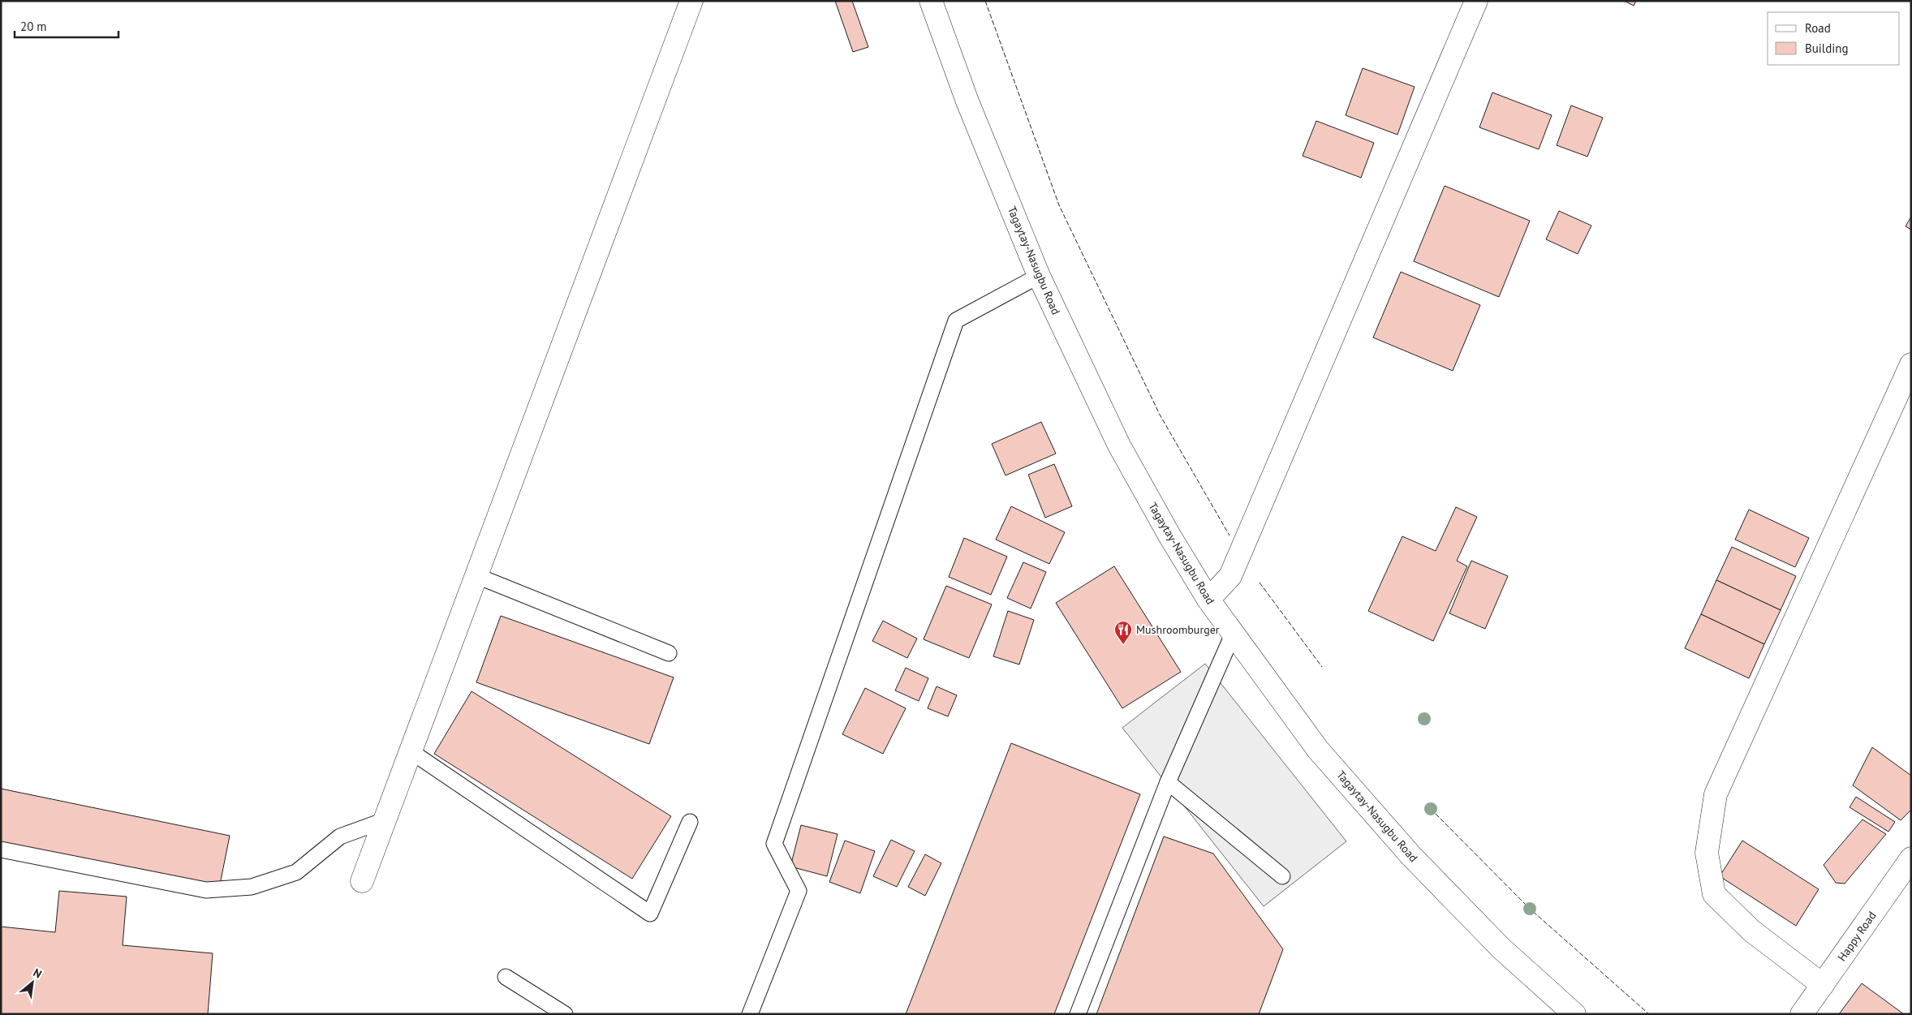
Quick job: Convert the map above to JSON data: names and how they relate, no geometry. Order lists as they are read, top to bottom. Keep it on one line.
{"streets":{"street":["Tagaytay-Nasugbu Road","Happy Road"]},"places":{"restaurant":["Mushroomburger"]},"legend":["Road","Building"],"scale_bar":"20 m","north":"top right"}
